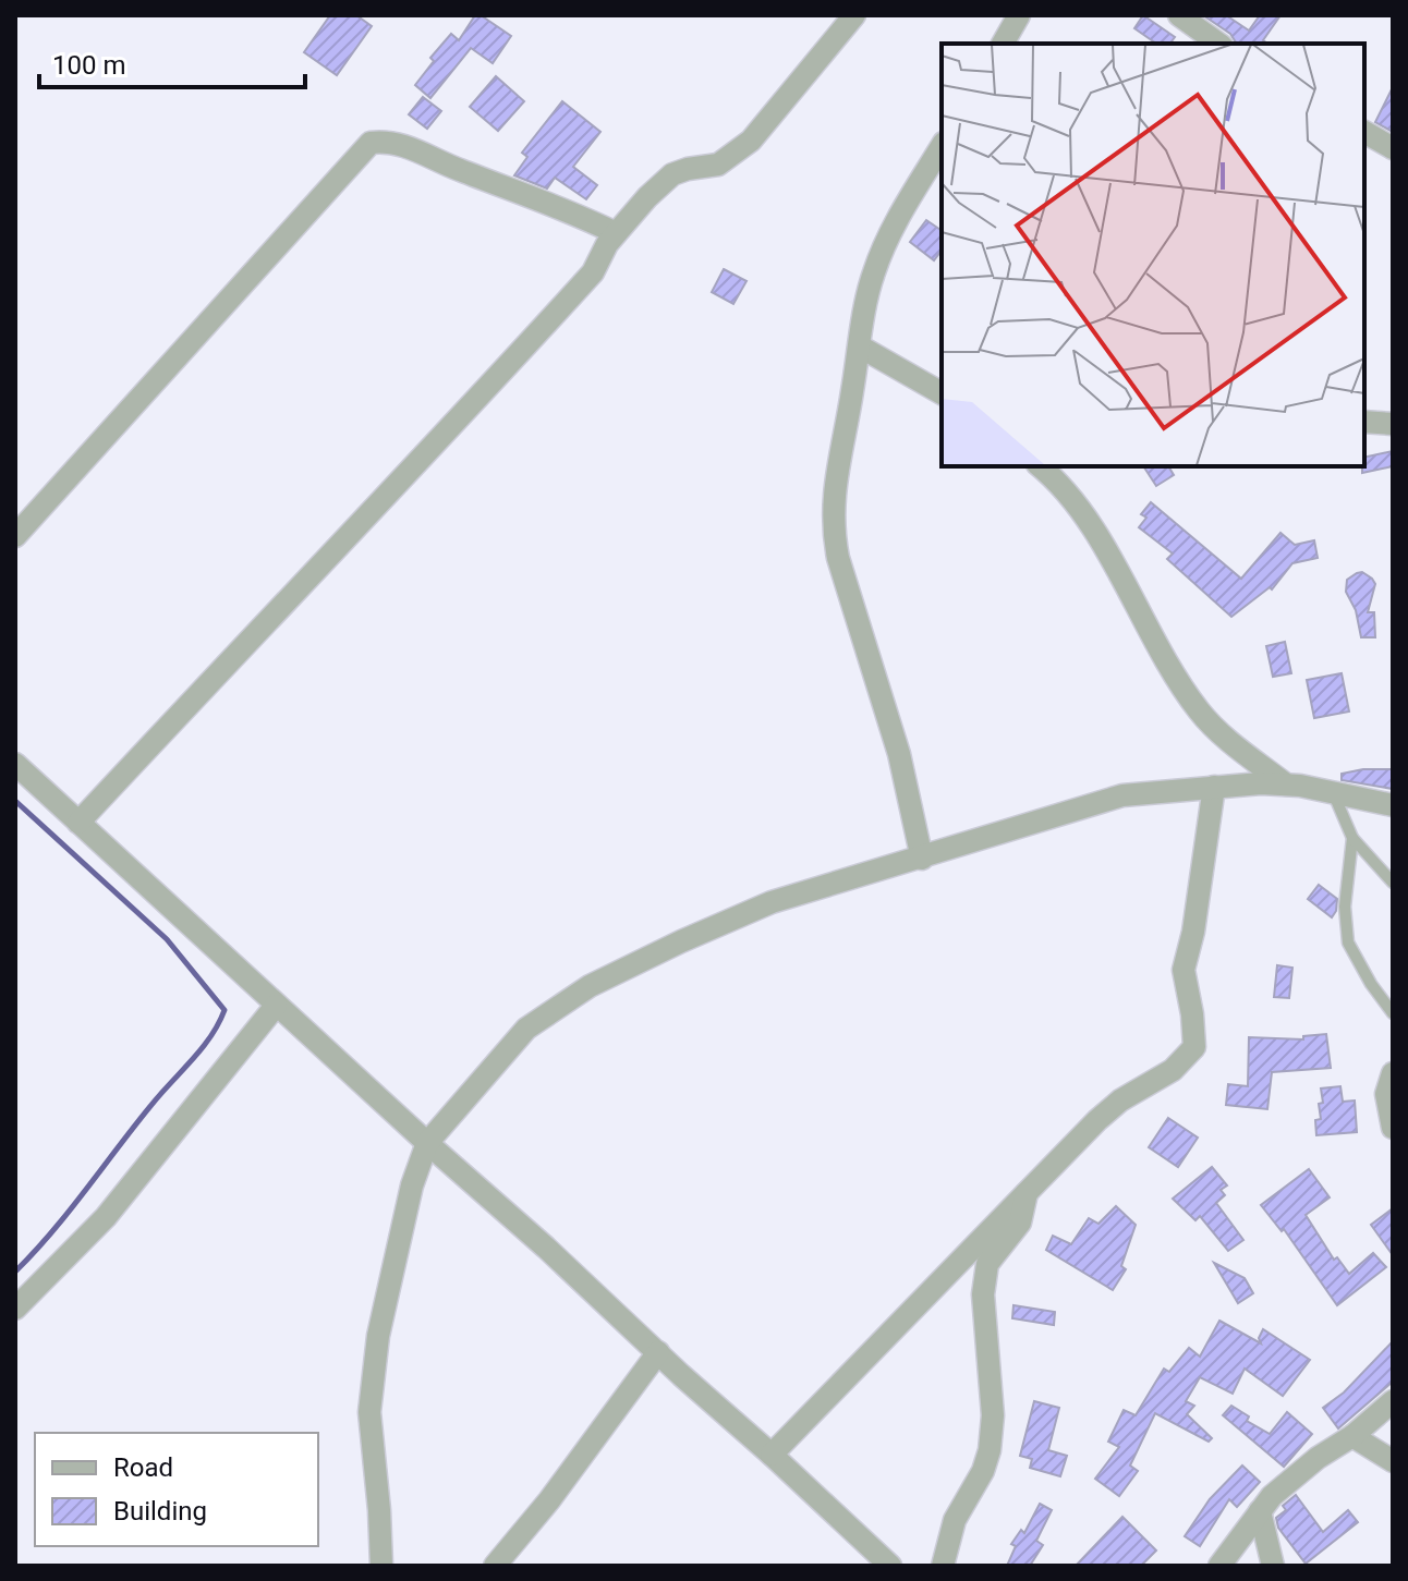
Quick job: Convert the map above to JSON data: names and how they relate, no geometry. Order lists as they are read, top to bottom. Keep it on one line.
{"legend":["Road","Building"],"scale_bar":"100 m"}
